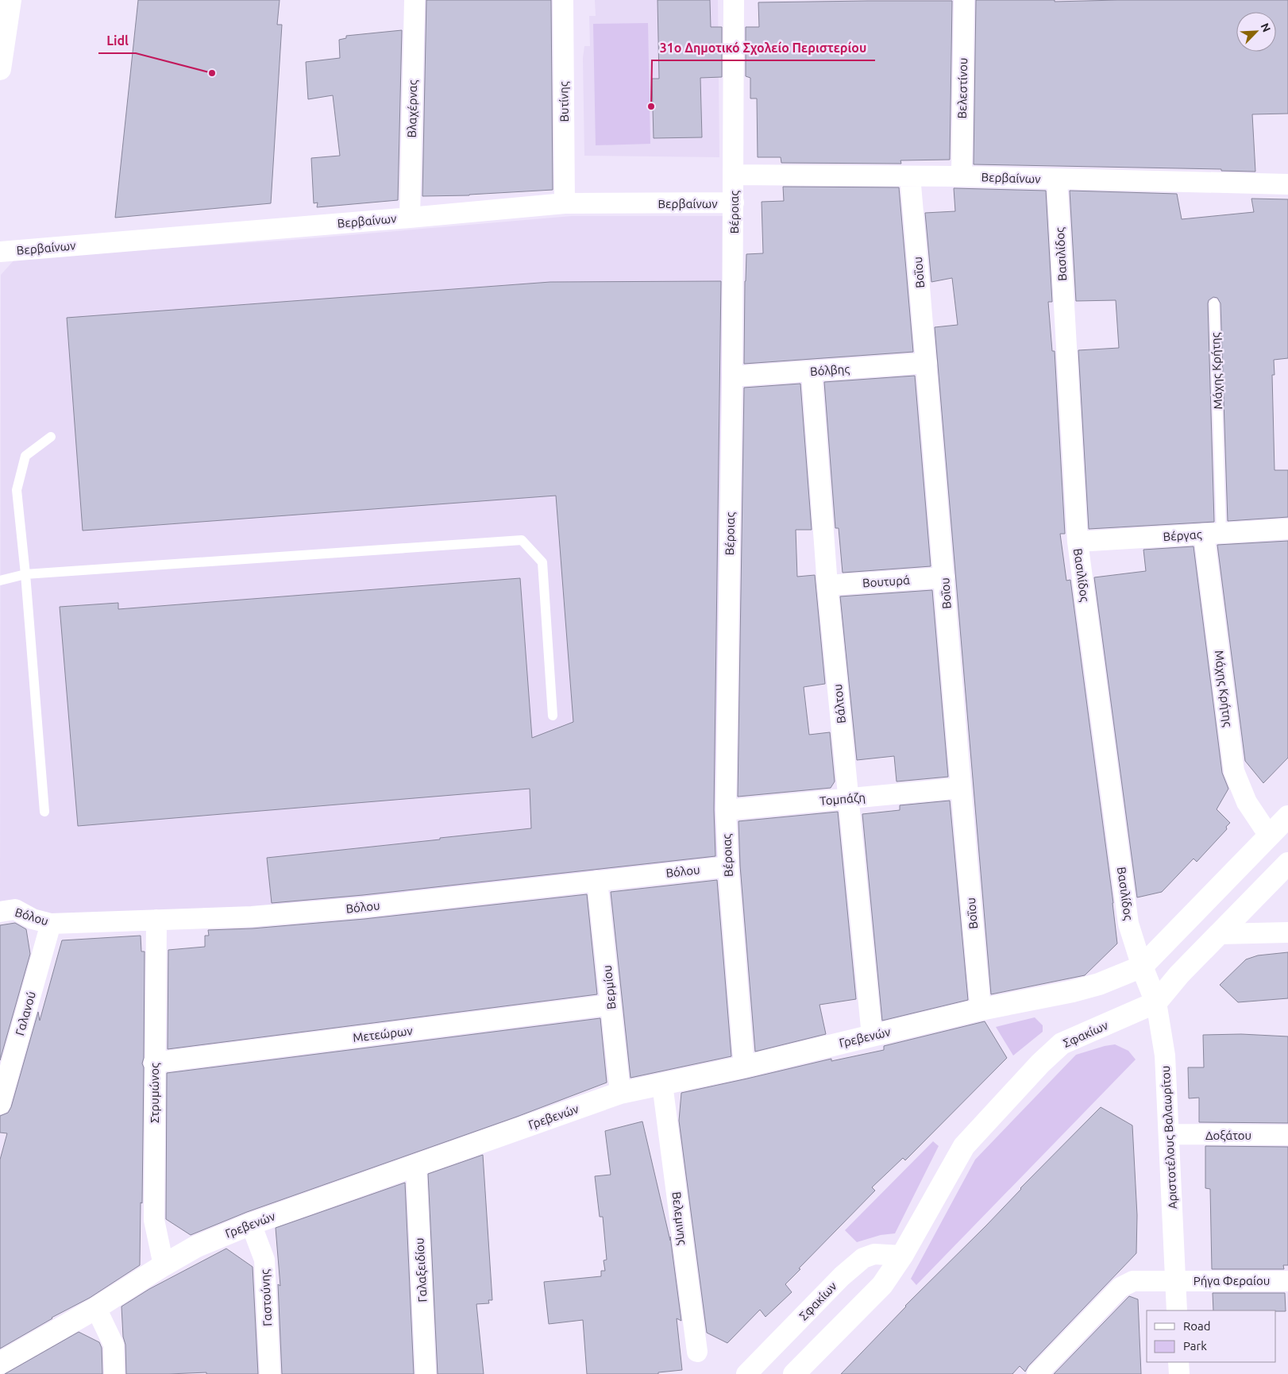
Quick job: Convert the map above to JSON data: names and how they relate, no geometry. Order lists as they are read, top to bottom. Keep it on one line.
{"streets":{"street":["Βελεστίνου","Βυτίνης","Βλαχέρνας","Βερβαίνων","Βέροιας","Βασιλίδος","Βοΐου","Βόλβης","Μάχης Κρήτης","Βέργας","Βουτυρά","Βάλτου","Τομπάζη","Βόλου","Βερμίου","Γαλανού","Μετεώρων","Σφακίων","Γρεβενών","Στρυμώνος","Δοξάτου","Αριστοτέλους Βαλαωρίτου","Βελεμινης","Γαλαξειδίου","Ρήγα Φεραίου","Γαστούνης"]},"crossings":[["Βελεστίνου","Βερβαίνων"],["Βυτίνης","Βερβαίνων"],["Βλαχέρνας","Βερβαίνων"],["Βερβαίνων","Βέροιας"],["Βερβαίνων","Βασιλίδος"],["Βερβαίνων","Βοΐου"],["Βέροιας","Βόλβης"],["Βέροιας","Τομπάζη"],["Βέροιας","Βόλου"],["Βέροιας","Γρεβενών"],["Βασιλίδος","Βέργας"],["Βασιλίδος","Γρεβενών"],["Βασιλίδος","Αριστοτέλους Βαλαωρίτου"],["Βοΐου","Βόλβης"],["Βοΐου","Βουτυρά"],["Βοΐου","Τομπάζη"],["Βοΐου","Γρεβενών"],["Βόλβης","Βάλτου"],["Μάχης Κρήτης","Βέργας"],["Βουτυρά","Βάλτου"],["Βάλτου","Τομπάζη"],["Βάλτου","Γρεβενών"],["Βόλου","Βερμίου"],["Βόλου","Γαλανού"],["Βόλου","Στρυμώνος"],["Βερμίου","Μετεώρων"],["Βερμίου","Γρεβενών"],["Μετεώρων","Στρυμώνος"],["Σφακίων","Αριστοτέλους Βαλαωρίτου"],["Γρεβενών","Στρυμώνος"],["Γρεβενών","Αριστοτέλους Βαλαωρίτου"],["Γρεβενών","Βελεμινης"],["Γρεβενών","Γαλαξειδίου"],["Γρεβενών","Γαστούνης"],["Δοξάτου","Αριστοτέλους Βαλαωρίτου"],["Αριστοτέλους Βαλαωρίτου","Ρήγα Φεραίου"]],"places":["Lidl","31ο Δημοτικό Σχολείο Περιστερίου"],"legend":["Road","Park"],"north":"top right"}
